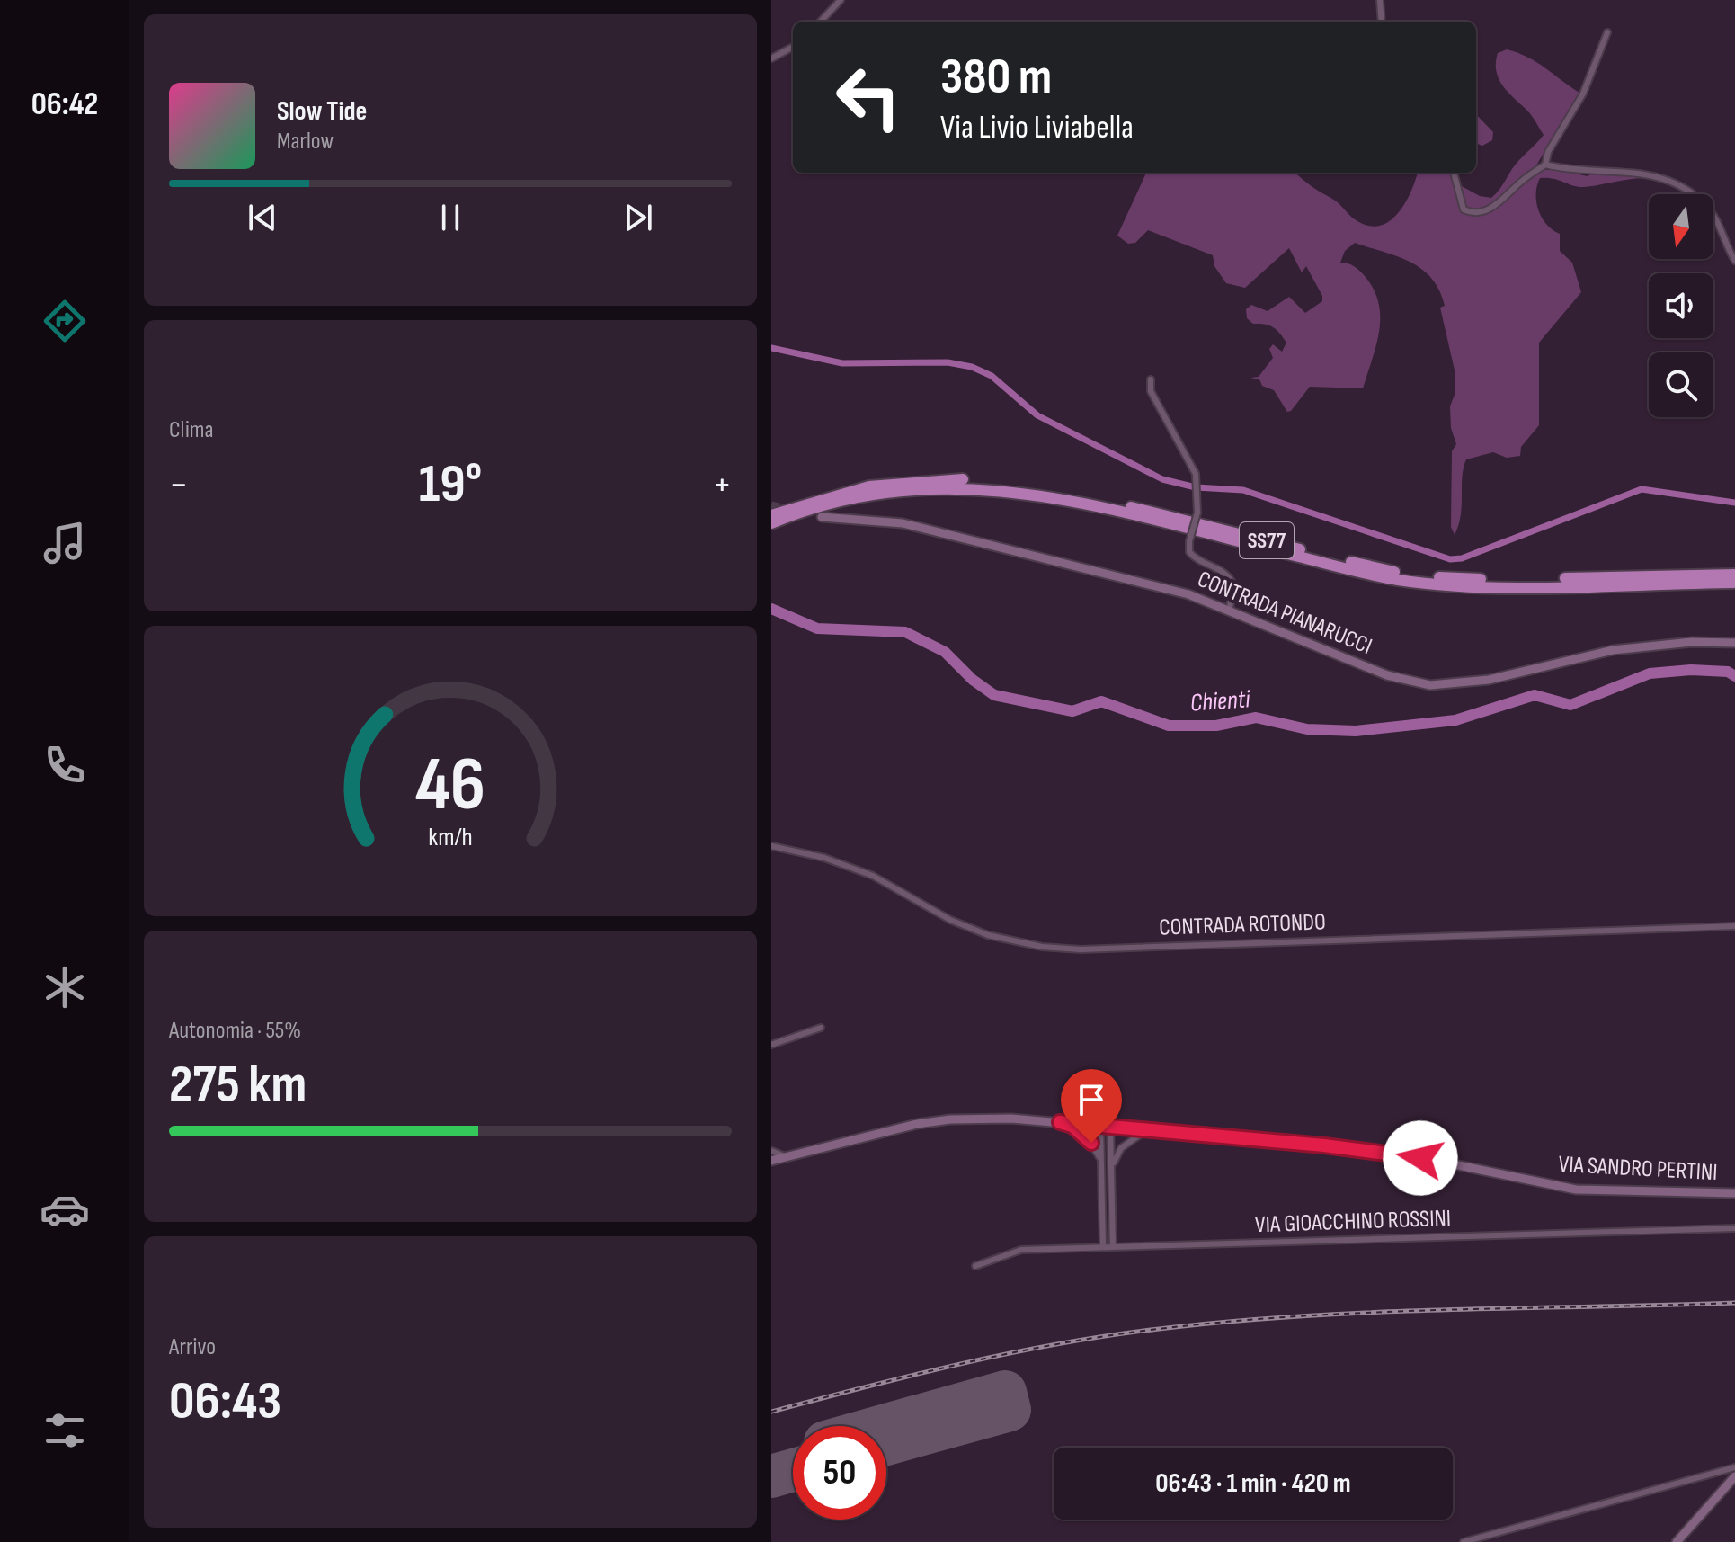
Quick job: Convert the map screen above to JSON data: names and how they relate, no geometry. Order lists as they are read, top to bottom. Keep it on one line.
{"streets":{"highway":["SS77"],"main road":["CONTRADA PIANARUCCI","VIA SANDRO PERTINI"],"street":["CONTRADA ROTONDO","VIA GIOACCHINO ROSSINI"]},"water":["Chienti"],"north":"bottom","page":{"tabs":"06:42","turn":["380 m","Via Livio Liviabella"],"song":["Slow Tide","Marlow"],"tile":["Clima",["Autonomia · 55%","275 km"],["Arrivo","06:43"]],"heat":["−","19°","+"],"limit":"50","trip":"06:43 · 1 min · 420 m","gauge":["46","km/h"]}}
